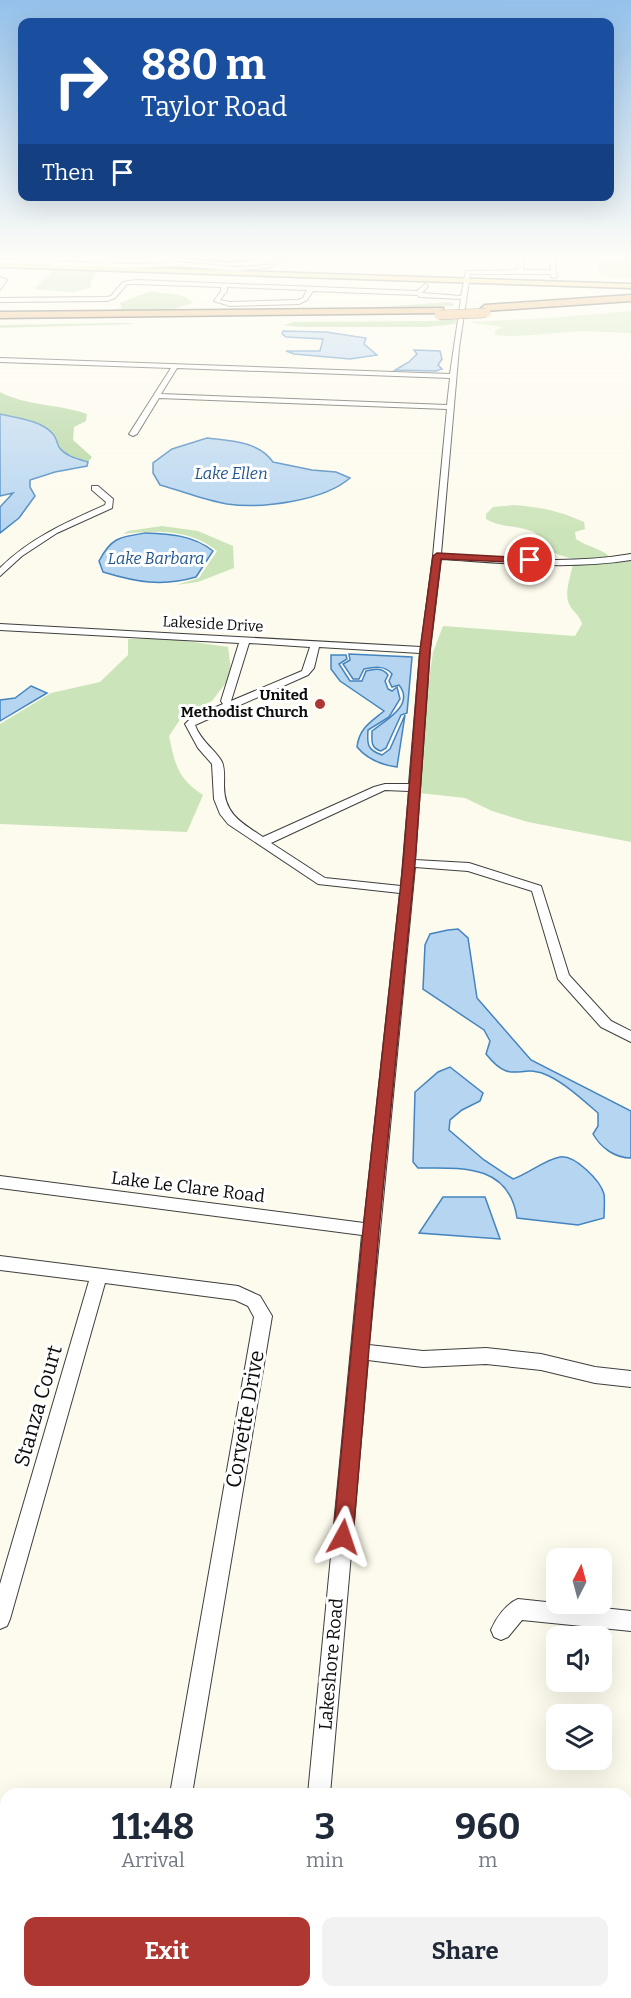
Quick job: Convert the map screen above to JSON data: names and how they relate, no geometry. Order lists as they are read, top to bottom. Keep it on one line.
{"streets":{"street":["Lakeside Drive","Lake Le Clare Road","Stanza Court","Corvette Drive","Lakeshore Road"]},"crossings":[["Lakeside Drive","Lakeshore Road"],["Lake Le Clare Road","Lakeshore Road"],["Stanza Court","Corvette Drive"]],"water":["Lake Ellen","Lake Barbara"],"places":["United Methodist Church"],"north":"top","page":{"turn":["880 m","Taylor Road"],"then":"Then","eta":["11:48","Arrival","3","min","960","m"],"buttons":["Exit","Share"]}}
